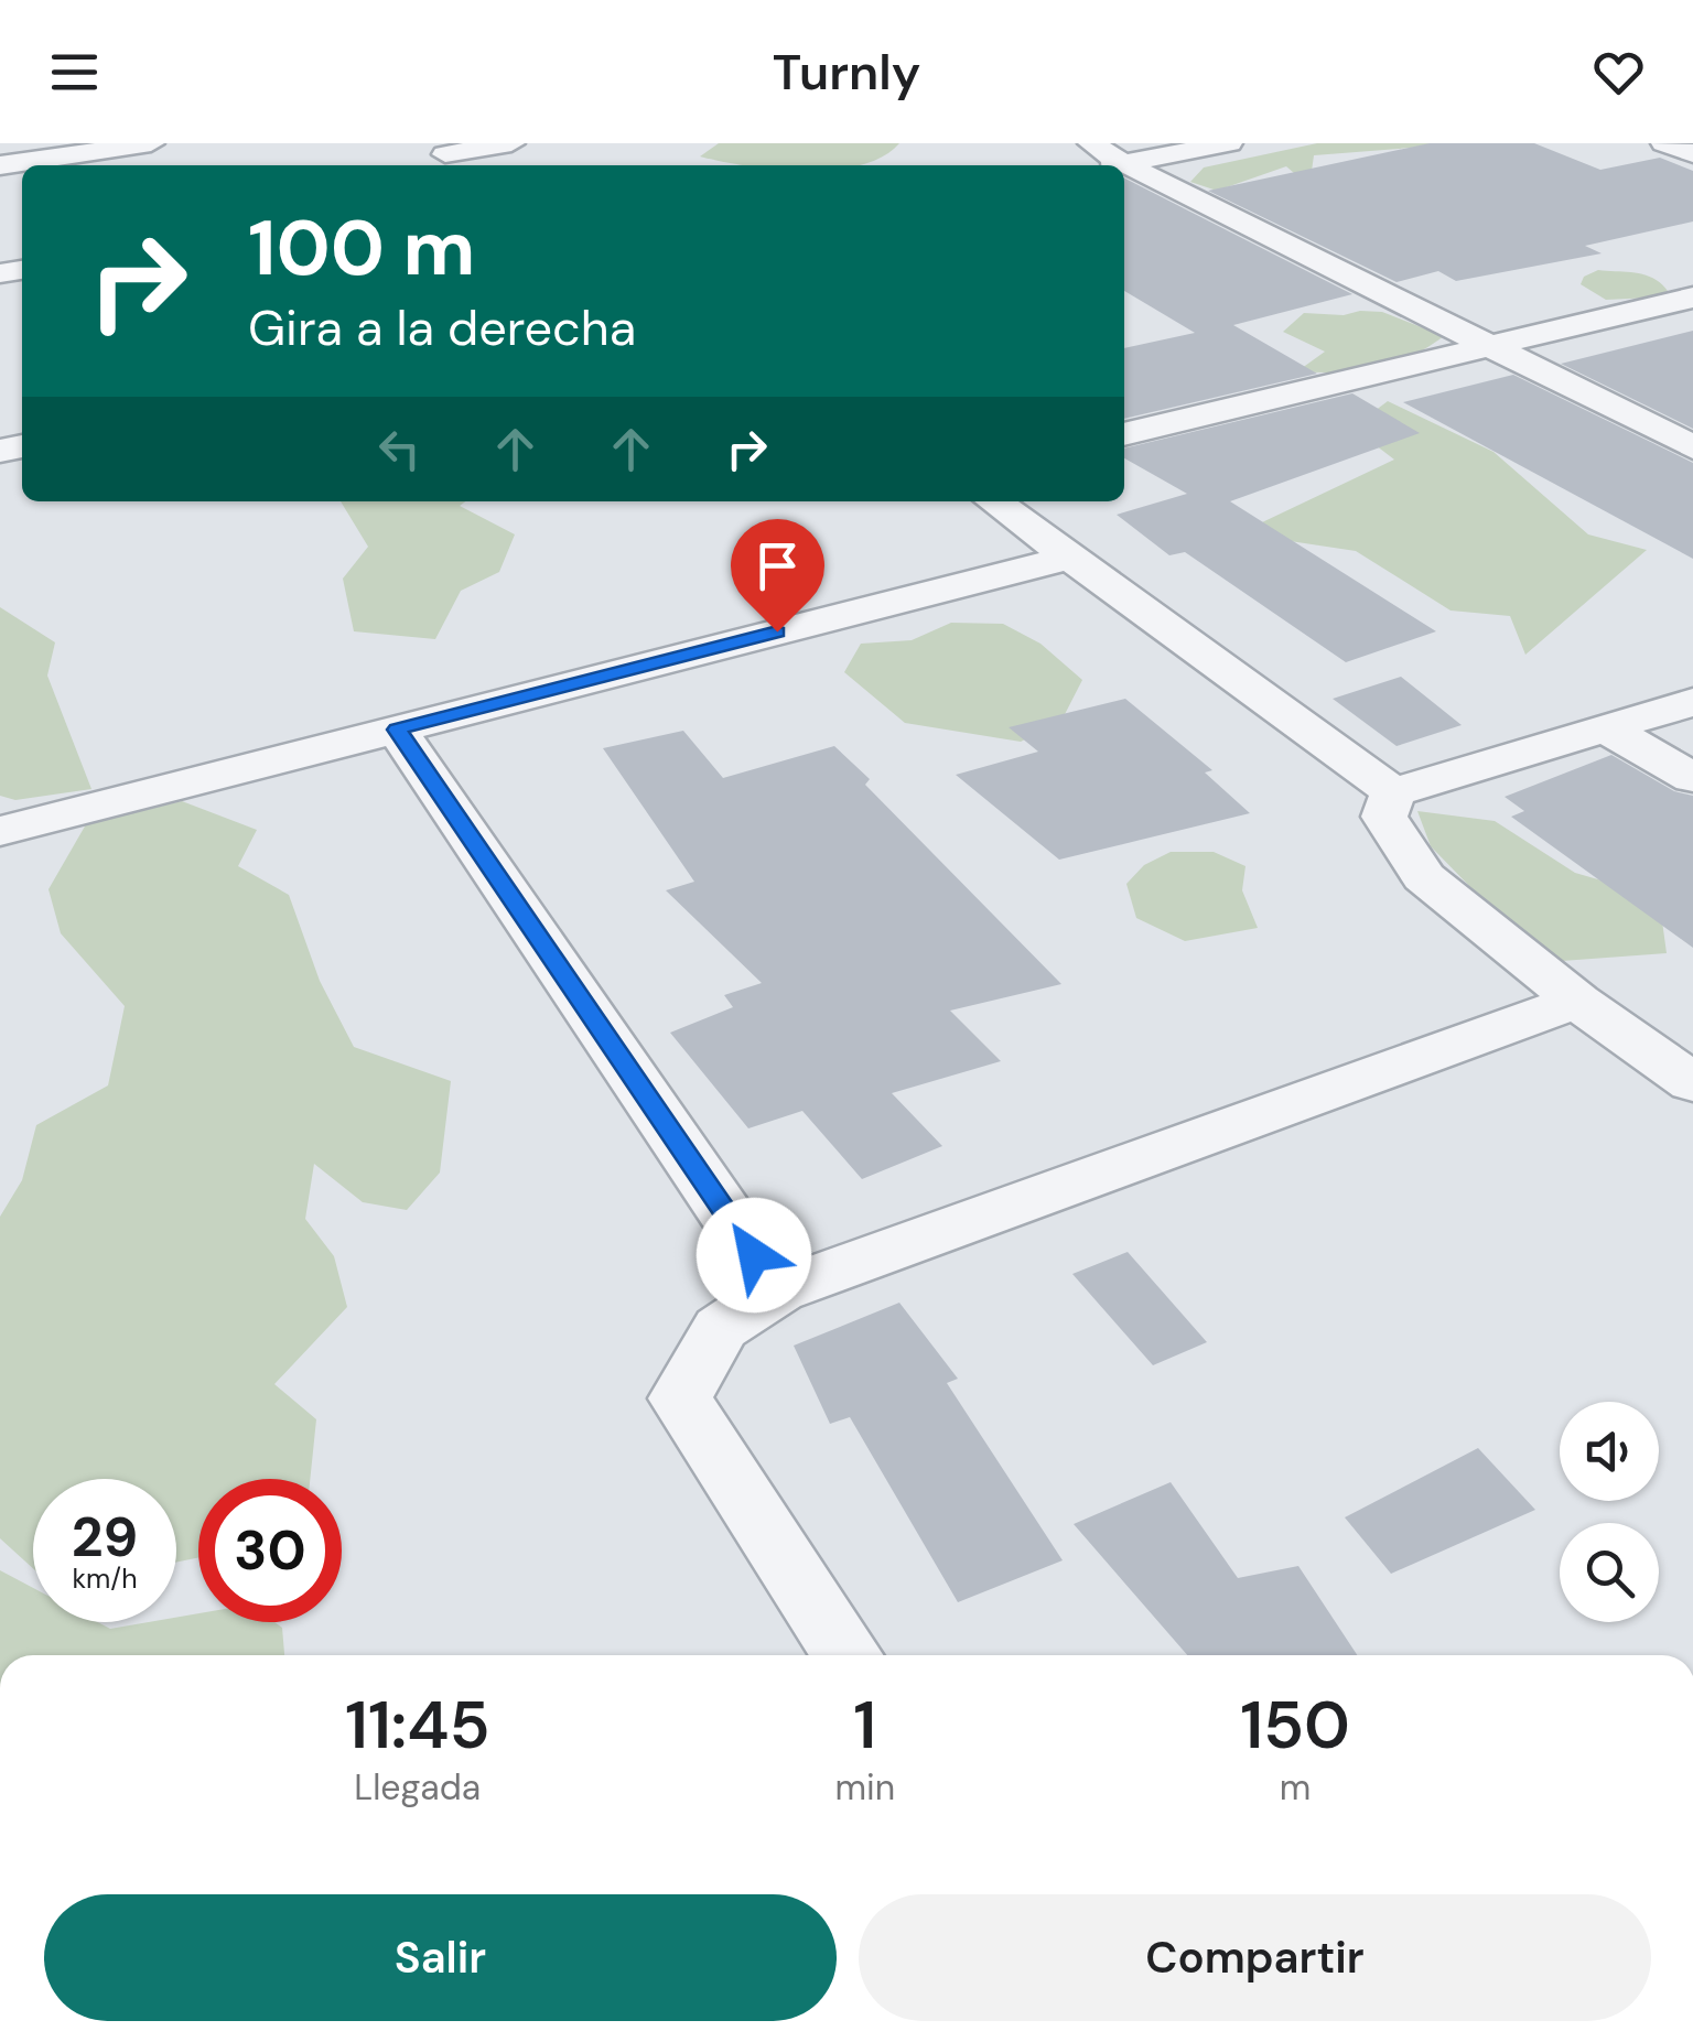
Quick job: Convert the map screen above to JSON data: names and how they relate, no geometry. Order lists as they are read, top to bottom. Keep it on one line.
{"page":{"header":"Turnly","turn":["100 m","Gira a la derecha"],"speed":"29 km/h","limit":"30","eta":["11:45","Llegada","1","min","150","m"],"buttons":["Salir","Compartir"]}}
